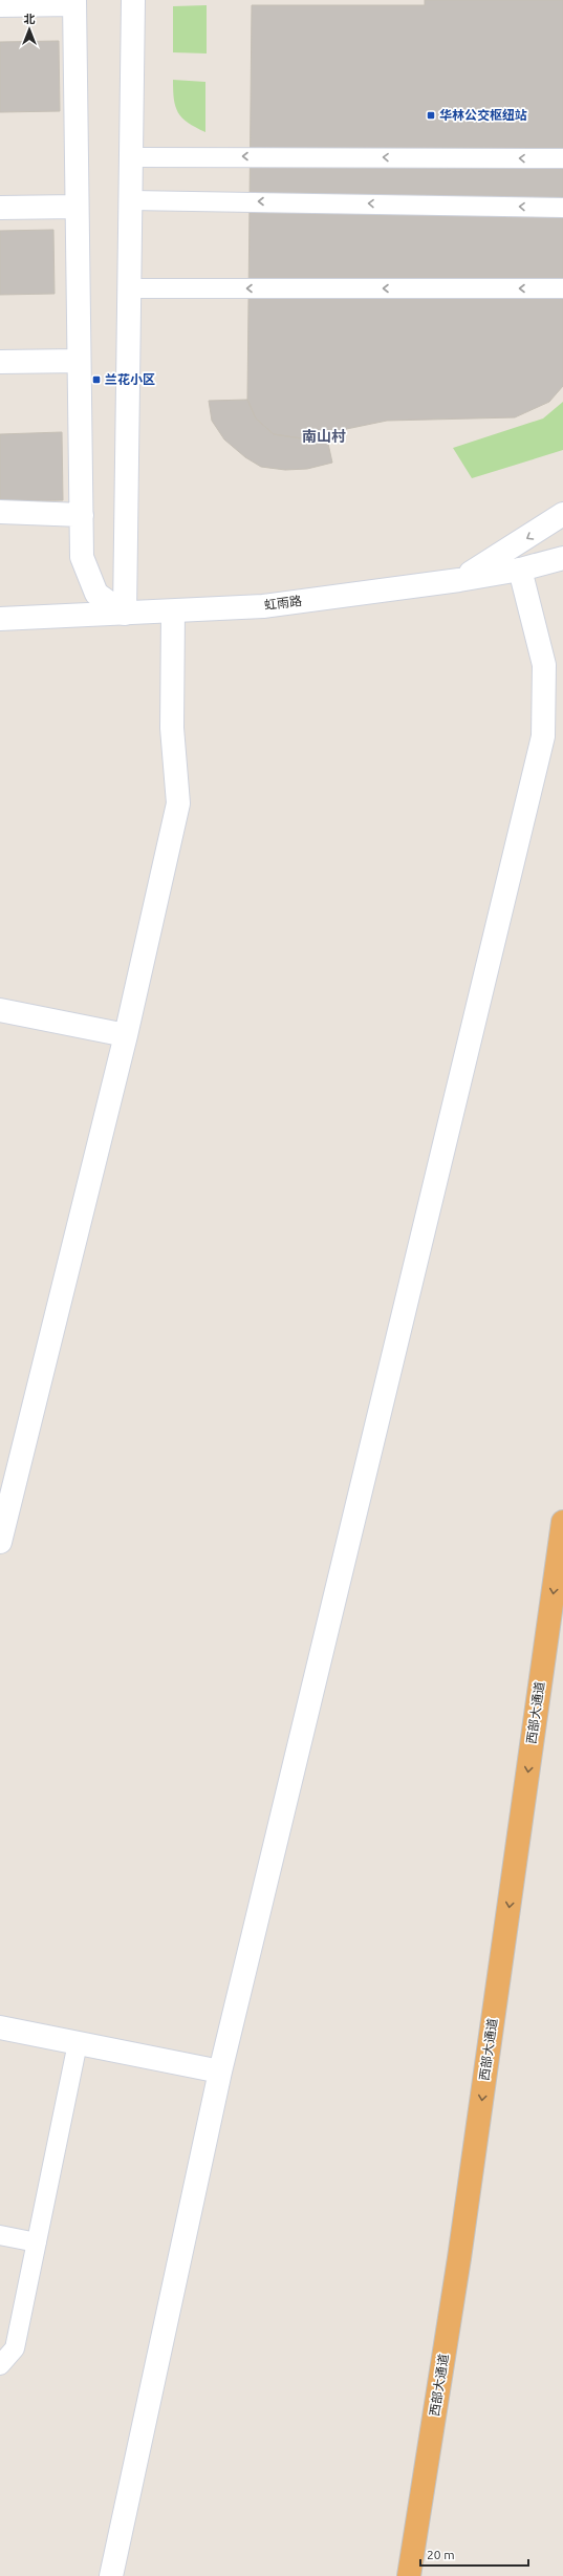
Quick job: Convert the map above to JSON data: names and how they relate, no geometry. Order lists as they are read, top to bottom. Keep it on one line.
{"streets":{"highway":["西部大通道"],"street":["虹雨路"]},"one_way":["西部大通道"],"districts":["南山村"],"places":{"transit":["华林公交枢纽站","兰花小区"]},"scale_bar":"20 m","north":"top"}
